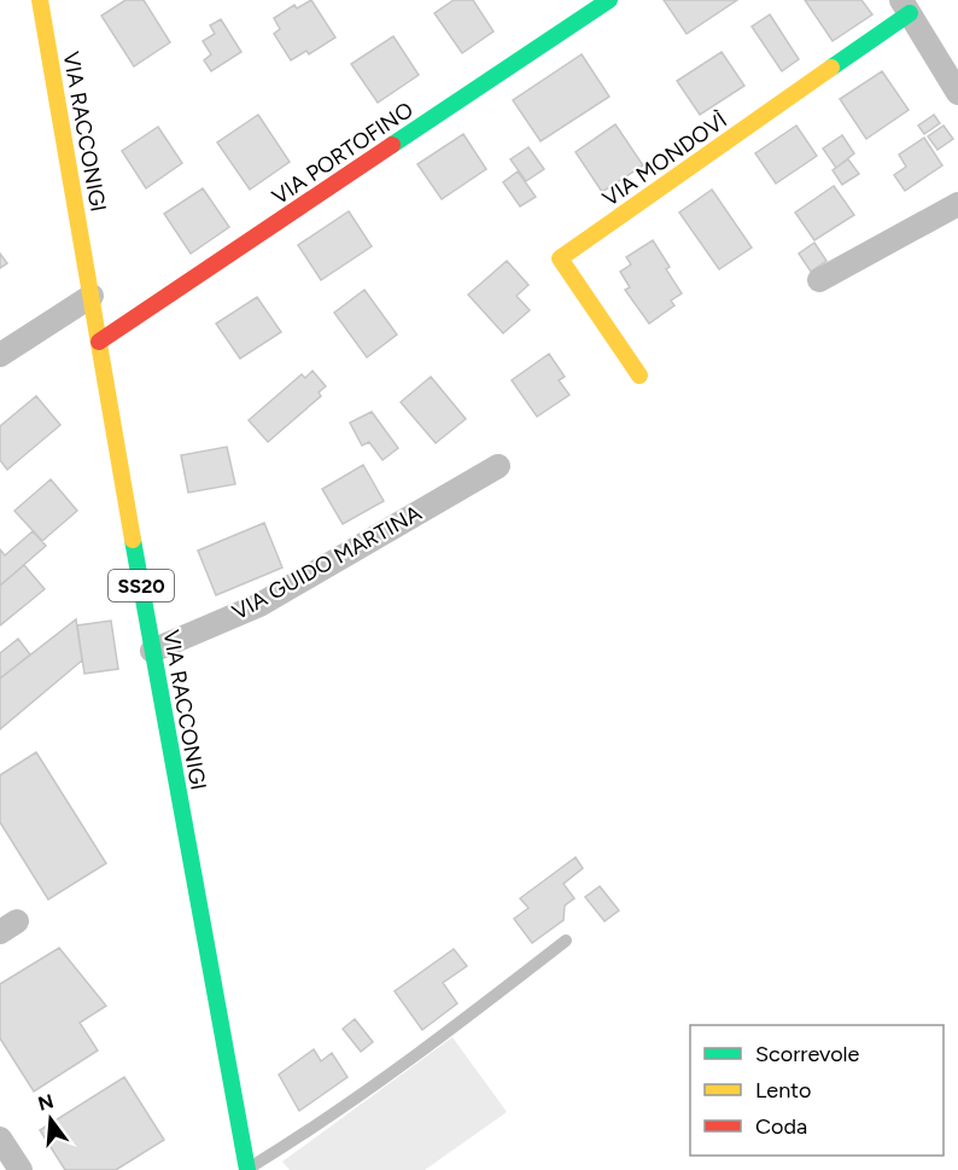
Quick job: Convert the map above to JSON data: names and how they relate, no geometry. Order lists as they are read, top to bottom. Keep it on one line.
{"streets":{"main road":["VIA RACCONIGI","VIA PORTOFINO","VIA MONDOVÌ","SS20"],"street":["VIA GUIDO MARTINA"]},"crossings":[["VIA RACCONIGI","VIA PORTOFINO"],["VIA RACCONIGI","VIA GUIDO MARTINA"]],"legend":["Scorrevole","Lento","Coda"],"north":"top"}
